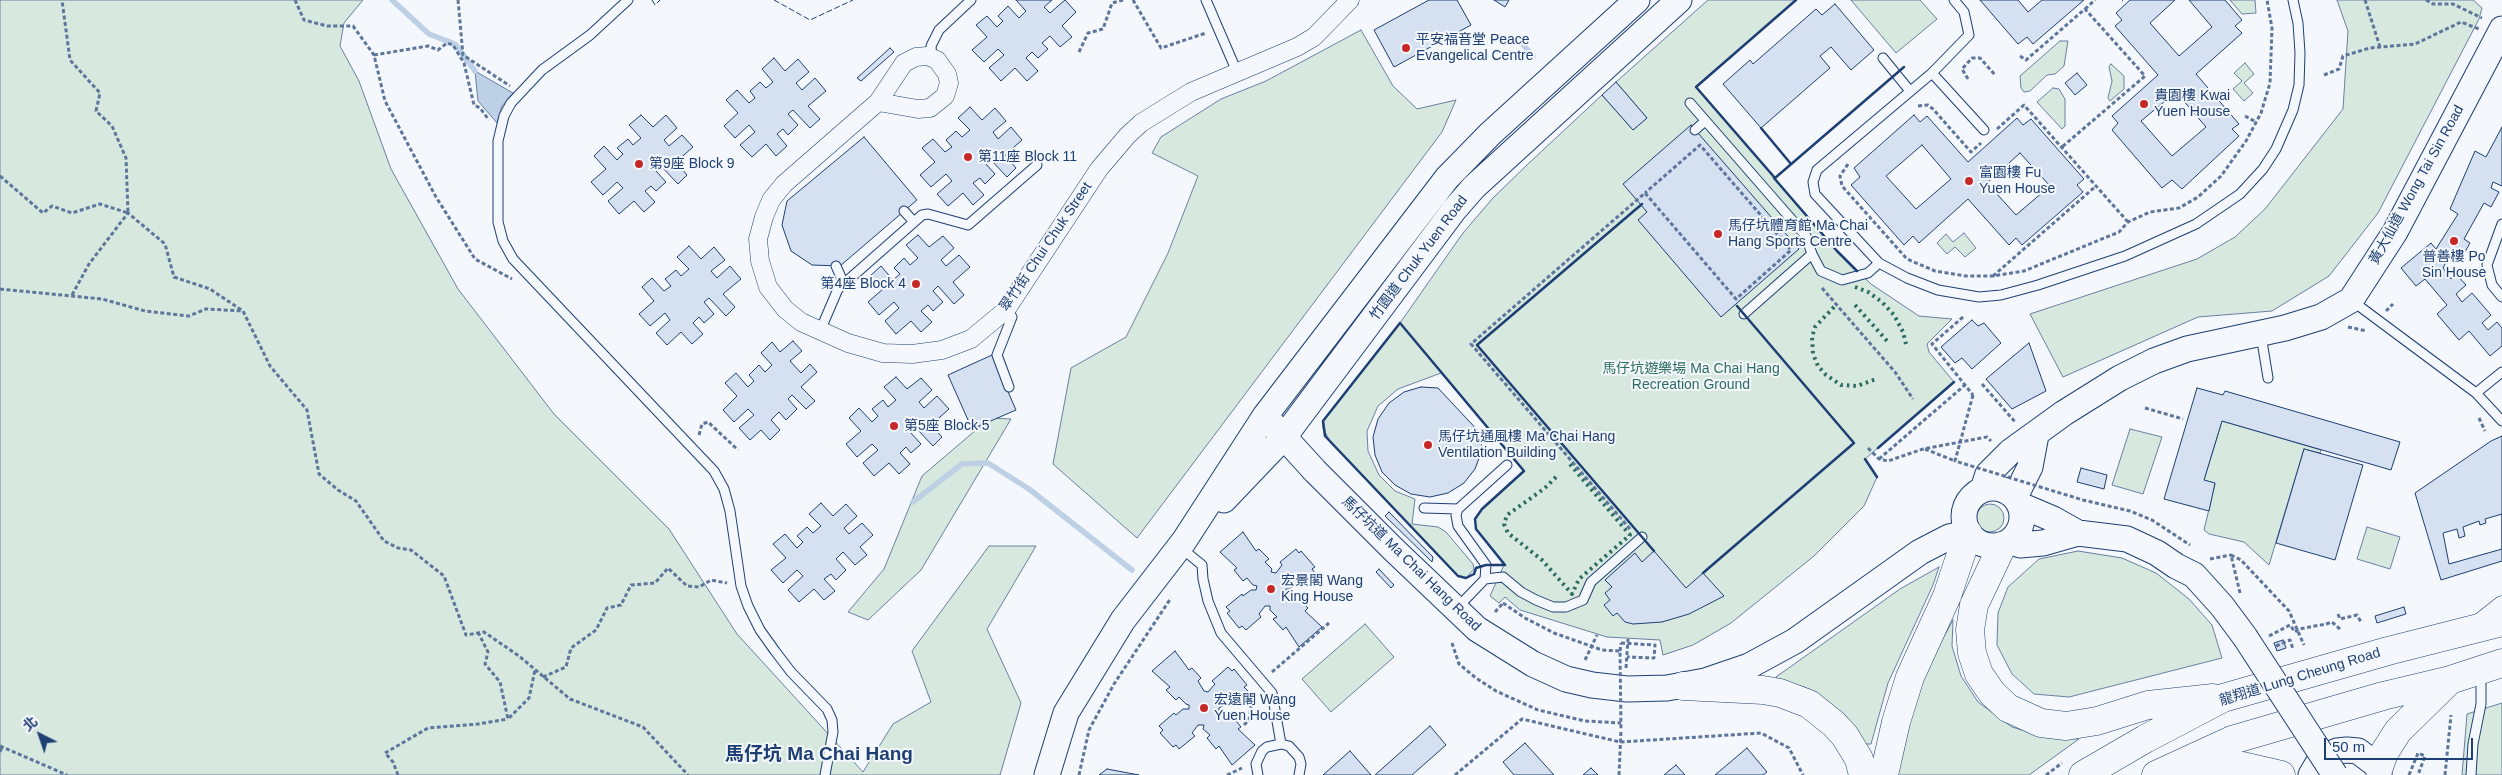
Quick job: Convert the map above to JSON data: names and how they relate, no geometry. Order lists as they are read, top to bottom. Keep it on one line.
{"streets":{"highway":["龍翔道 Lung Cheung Road"],"main road":["黃大仙道 Wong Tai Sin Road","竹園道 Chuk Yuen Road","馬仔坑道 Ma Chai Hang Road"],"street":["翠竹街 Chui Chuk Street"]},"crossings":[["黃大仙道 Wong Tai Sin Road","馬仔坑道 Ma Chai Hang Road"],["竹園道 Chuk Yuen Road","馬仔坑道 Ma Chai Hang Road"]],"districts":["馬仔坑 Ma Chai Hang"],"parks":["馬仔坑遊樂場 Ma Chai Hang Recreation Ground"],"places":["平安福音堂 Peace Evangelical Centre","貴園樓 Kwai Yuen House","第11座 Block 11","第9座 Block 9","富園樓 Fu Yuen House","馬仔坑體育館 Ma Chai Hang Sports Centre","普善樓 Po Sin House","第4座 Block 4","第5座 Block 5","馬仔坑通風樓 Ma Chai Hang Ventilation Building","宏景閣 Wang King House","宏遠閣 Wang Yuen House"],"scale_bar":"50 m","north":"top left"}
